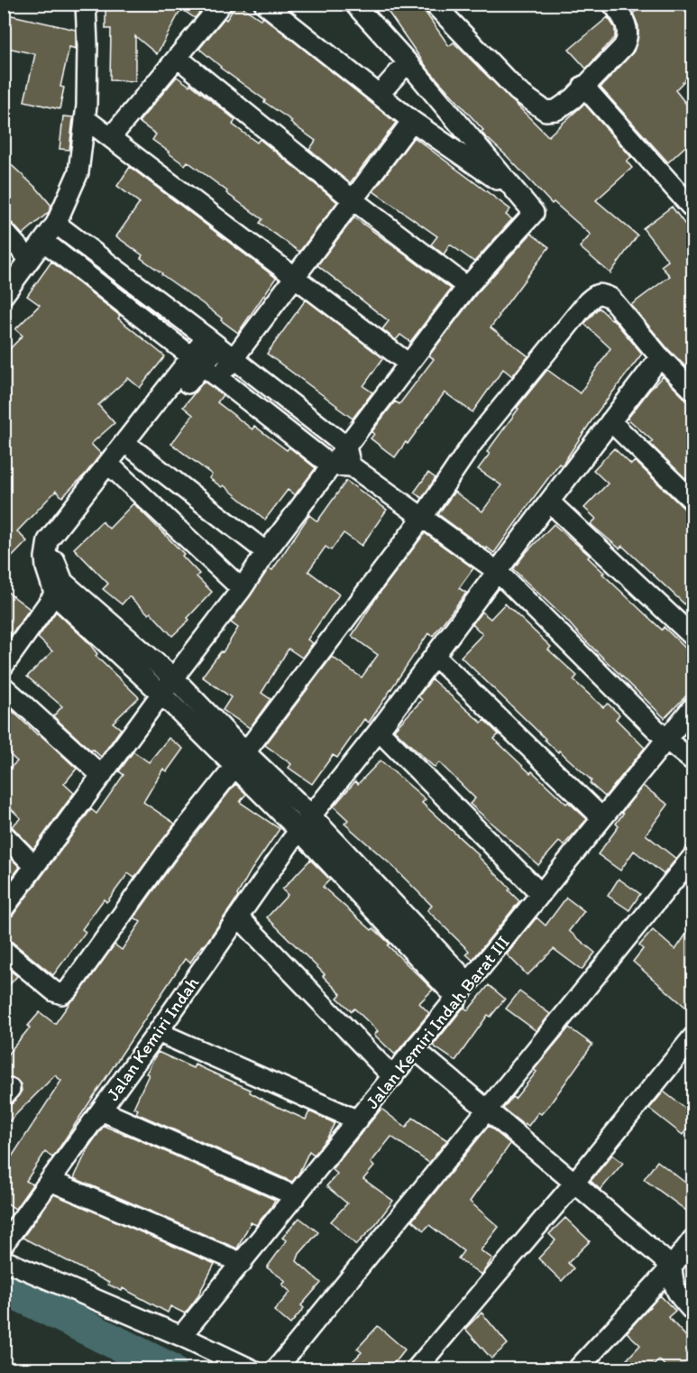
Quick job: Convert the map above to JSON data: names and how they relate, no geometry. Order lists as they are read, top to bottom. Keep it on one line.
{"streets":{"street":["Jalan Kemiri Indah Barat III","Jalan Kemiri Indah"]}}
